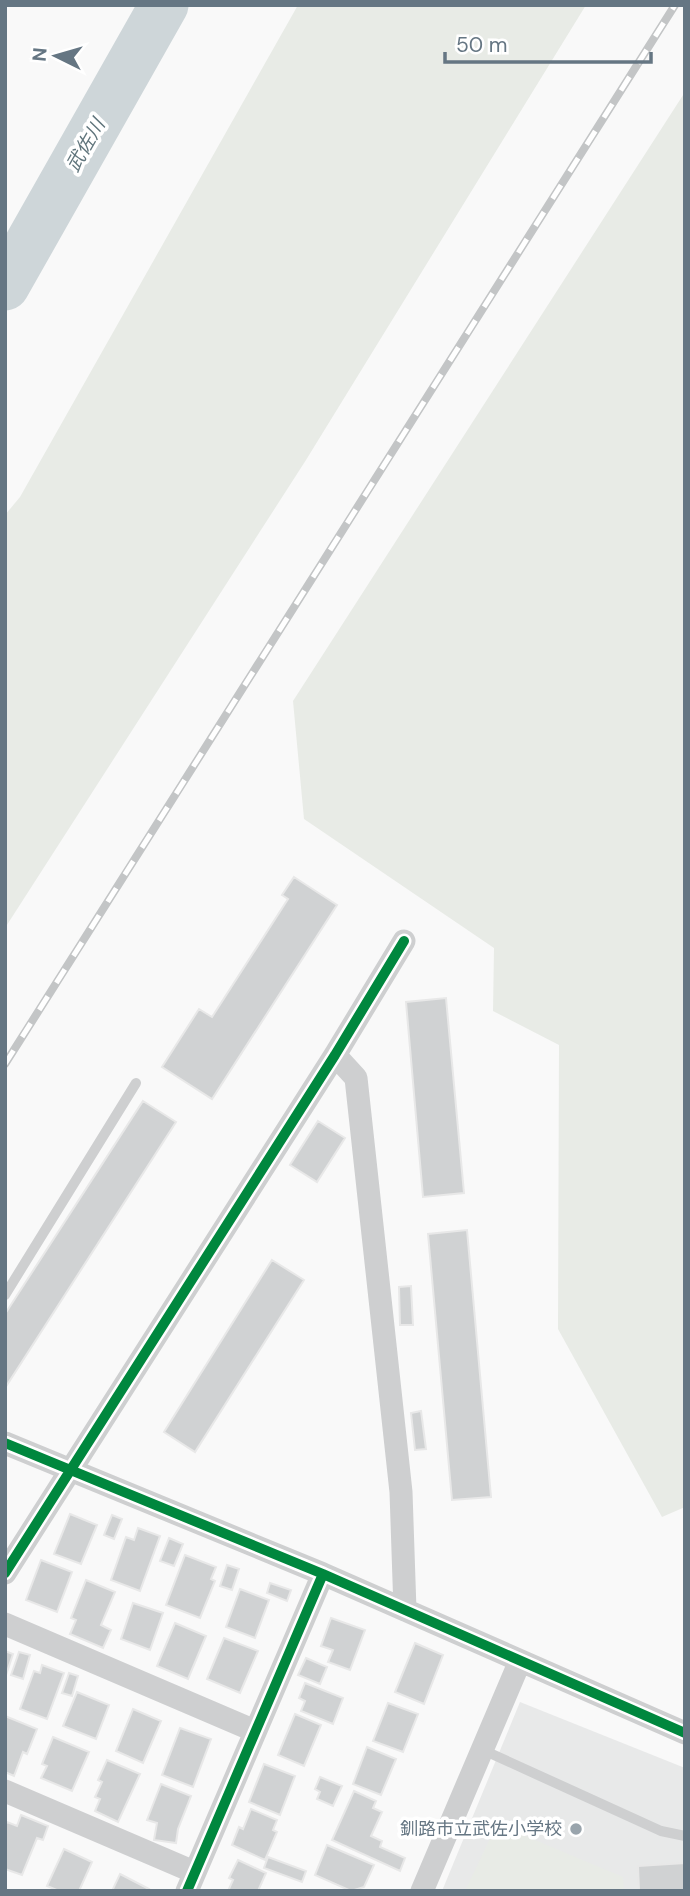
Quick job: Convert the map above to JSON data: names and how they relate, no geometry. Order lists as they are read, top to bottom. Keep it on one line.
{"water":["武佐川"],"places":["釧路市立武佐小学校"],"scale_bar":"50 m","north":"left"}
